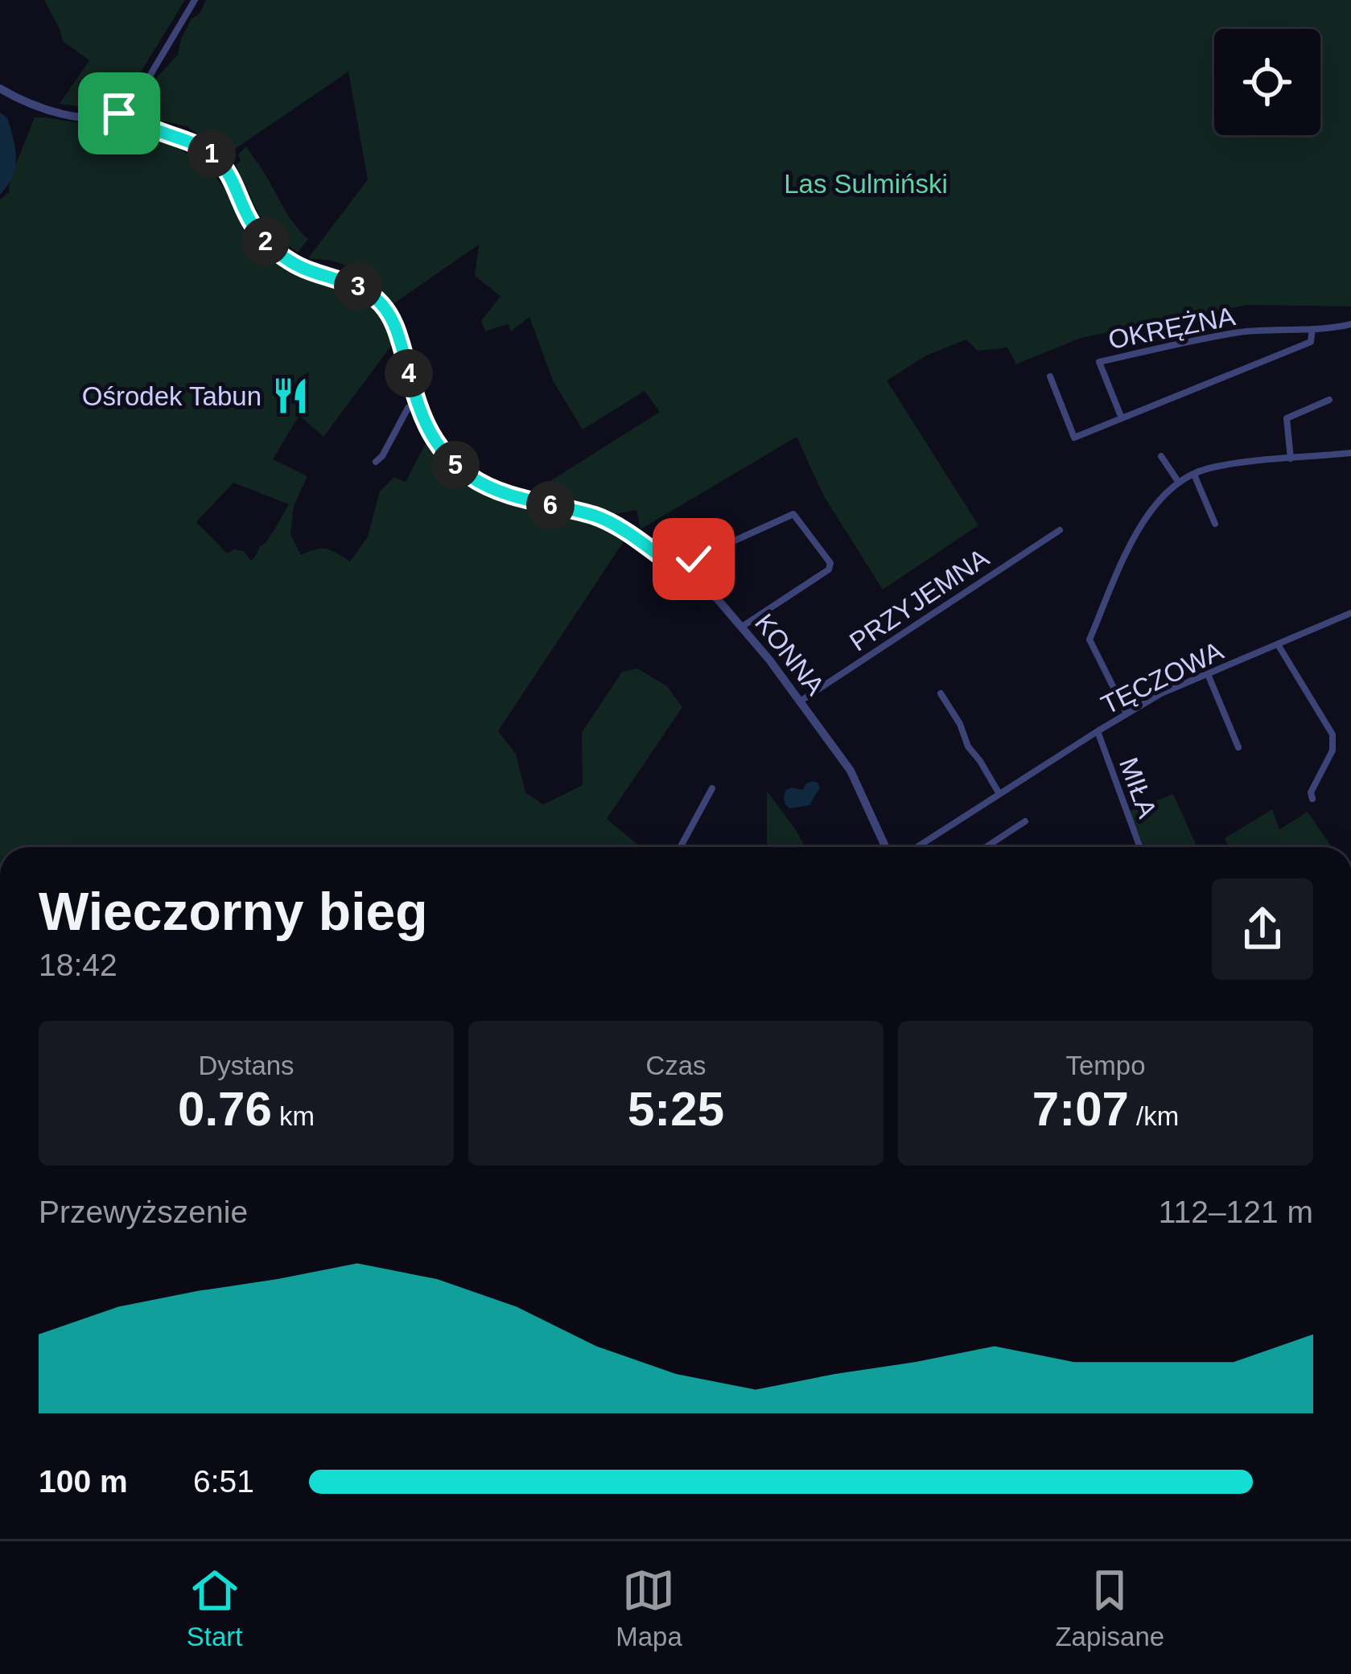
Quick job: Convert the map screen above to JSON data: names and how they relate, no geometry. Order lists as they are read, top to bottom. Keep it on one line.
{"streets":{"street":["OKRĘŻNA","PRZYJEMNA","KONNA","TĘCZOWA","MIŁA"]},"crossings":[["PRZYJEMNA","KONNA"],["TĘCZOWA","MIŁA"]],"parks":["Las Sulmiński"],"places":{"restaurant":["Ośrodek Tabun"]},"page":{"pins":["1","2","3","4","5","6"],"heading":["Wieczorny bieg","18:42"],"stats":[["Dystans","0.76 km"],["Czas","5:25"],["Tempo","7:07 /km"]],"chart":["Przewyższenie","112–121 m"],"list":[{"name":"100 m","note":"6:51"}],"tabs":["Start","Mapa","Zapisane"]}}
